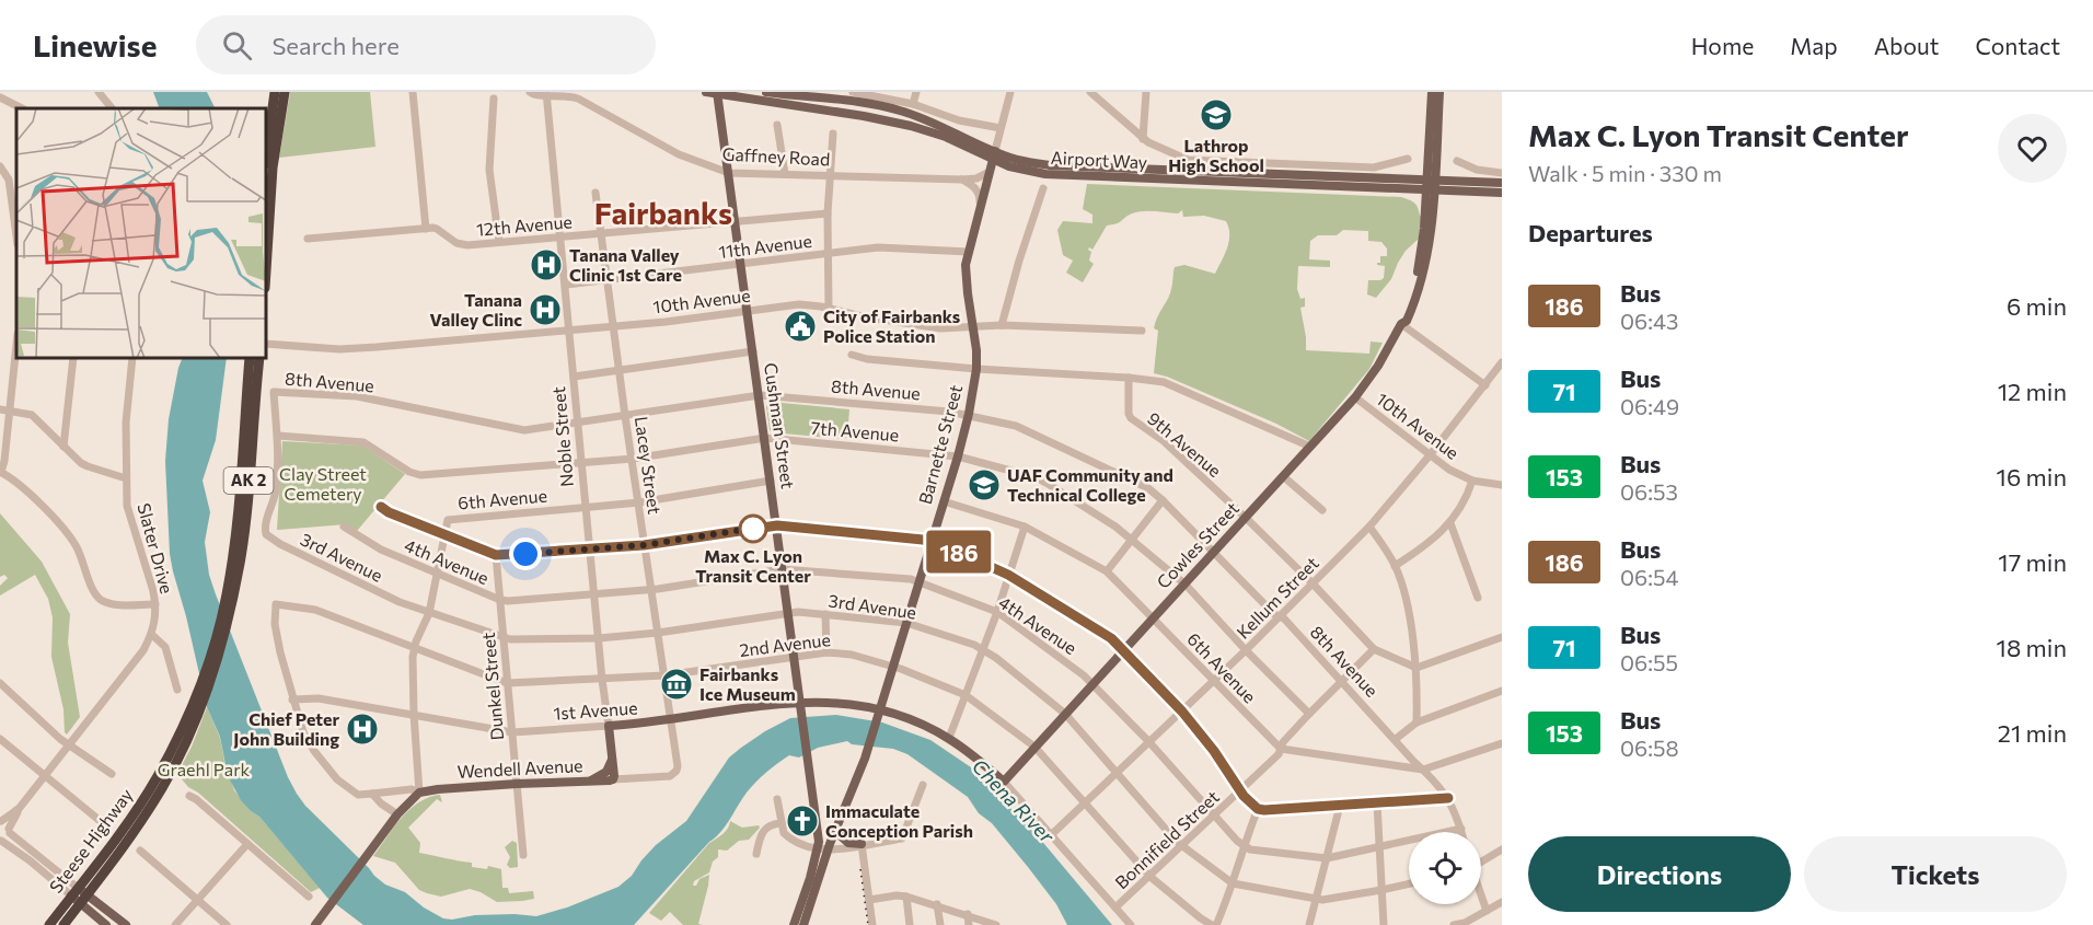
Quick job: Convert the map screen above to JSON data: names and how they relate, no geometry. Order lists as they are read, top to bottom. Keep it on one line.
{"streets":{"highway":["AK 2","Steese Highway"],"main road":["Airport Way","Cushman Street","Noble Street","Barnette Street","Cowles Street","1st Avenue","Wendell Avenue"],"street":["Gaffney Road","12th Avenue","11th Avenue","10th Avenue","8th Avenue","7th Avenue","9th Avenue","Lacey Street","6th Avenue","Slater Drive","3rd Avenue","4th Avenue","Kellum Street","2nd Avenue","Dunkel Street","Bonnifield Street"]},"crossings":[["Gaffney Road","Cushman Street"],["Gaffney Road","Noble Street"],["Gaffney Road","Barnette Street"],["Airport Way","Cushman Street"],["Airport Way","Barnette Street"],["Airport Way","Cowles Street"],["12th Avenue","Cushman Street"],["12th Avenue","Noble Street"],["12th Avenue","Lacey Street"],["11th Avenue","Cushman Street"],["11th Avenue","Noble Street"],["11th Avenue","Barnette Street"],["11th Avenue","Lacey Street"],["10th Avenue","Cushman Street"],["10th Avenue","Noble Street"],["10th Avenue","Barnette Street"],["10th Avenue","Lacey Street"],["10th Avenue","Cowles Street"],["10th Avenue","Kellum Street"],["8th Avenue","Cushman Street"],["8th Avenue","7th Avenue"],["8th Avenue","Noble Street"],["8th Avenue","Barnette Street"],["8th Avenue","Lacey Street"],["8th Avenue","Cowles Street"],["8th Avenue","3rd Avenue"],["8th Avenue","Kellum Street"],["8th Avenue","Bonnifield Street"],["Cushman Street","7th Avenue"],["Cushman Street","Barnette Street"],["Cushman Street","6th Avenue"],["Cushman Street","3rd Avenue"],["Cushman Street","4th Avenue"],["Cushman Street","2nd Avenue"],["Cushman Street","1st Avenue"],["7th Avenue","Noble Street"],["7th Avenue","Barnette Street"],["7th Avenue","Lacey Street"],["7th Avenue","Cowles Street"],["7th Avenue","3rd Avenue"],["7th Avenue","Kellum Street"],["7th Avenue","Bonnifield Street"],["Noble Street","6th Avenue"],["Noble Street","3rd Avenue"],["Noble Street","4th Avenue"],["Noble Street","2nd Avenue"],["Noble Street","1st Avenue"],["Noble Street","Wendell Avenue"],["Barnette Street","6th Avenue"],["Barnette Street","3rd Avenue"],["Barnette Street","4th Avenue"],["Barnette Street","2nd Avenue"],["Barnette Street","1st Avenue"],["9th Avenue","Cowles Street"],["9th Avenue","Kellum Street"],["9th Avenue","Bonnifield Street"],["Lacey Street","6th Avenue"],["Lacey Street","3rd Avenue"],["Lacey Street","4th Avenue"],["Lacey Street","2nd Avenue"],["Lacey Street","1st Avenue"],["Lacey Street","Wendell Avenue"],["6th Avenue","Cowles Street"],["6th Avenue","Kellum Street"],["6th Avenue","Bonnifield Street"],["Cowles Street","3rd Avenue"],["Cowles Street","4th Avenue"],["Cowles Street","2nd Avenue"],["Cowles Street","1st Avenue"],["3rd Avenue","Kellum Street"],["3rd Avenue","Dunkel Street"],["3rd Avenue","Bonnifield Street"],["4th Avenue","Kellum Street"],["4th Avenue","Dunkel Street"],["4th Avenue","Bonnifield Street"],["Kellum Street","2nd Avenue"],["Kellum Street","1st Avenue"],["2nd Avenue","Dunkel Street"],["2nd Avenue","1st Avenue"],["2nd Avenue","Bonnifield Street"],["Dunkel Street","1st Avenue"],["Dunkel Street","Wendell Avenue"],["1st Avenue","Bonnifield Street"]],"districts":["Fairbanks"],"water":["Chena River"],"parks":["Clay Street Cemetery","Graehl Park"],"places":{"school or university":["Lathrop High School","UAF Community and Technical College"],"hospital":["Tanana Valley Clinic 1st Care","Tanana Valley Clinc","Chief Peter John Building"],"public building":["City of Fairbanks Police Station"],"other":["Max C. Lyon Transit Center"],"museum":["Fairbanks Ice Museum"],"church":["Immaculate Conception Parish"]},"lines":["bus line 186"],"page":{"header":"Linewise","search":"Search here","nav":["Home","Map","About","Contact"],"on_map":"186","heading":[["Max C. Lyon Transit Center","Walk · 5 min · 330 m"],"Departures"],"list":[{"mark":"186","name":"Bus","note":"06:43","value":"6 min"},{"mark":"71","name":"Bus","note":"06:49","value":"12 min"},{"mark":"153","name":"Bus","note":"06:53","value":"16 min"},{"mark":"186","name":"Bus","note":"06:54","value":"17 min"},{"mark":"71","name":"Bus","note":"06:55","value":"18 min"},{"mark":"153","name":"Bus","note":"06:58","value":"21 min"}],"buttons":["Directions","Tickets"]}}
